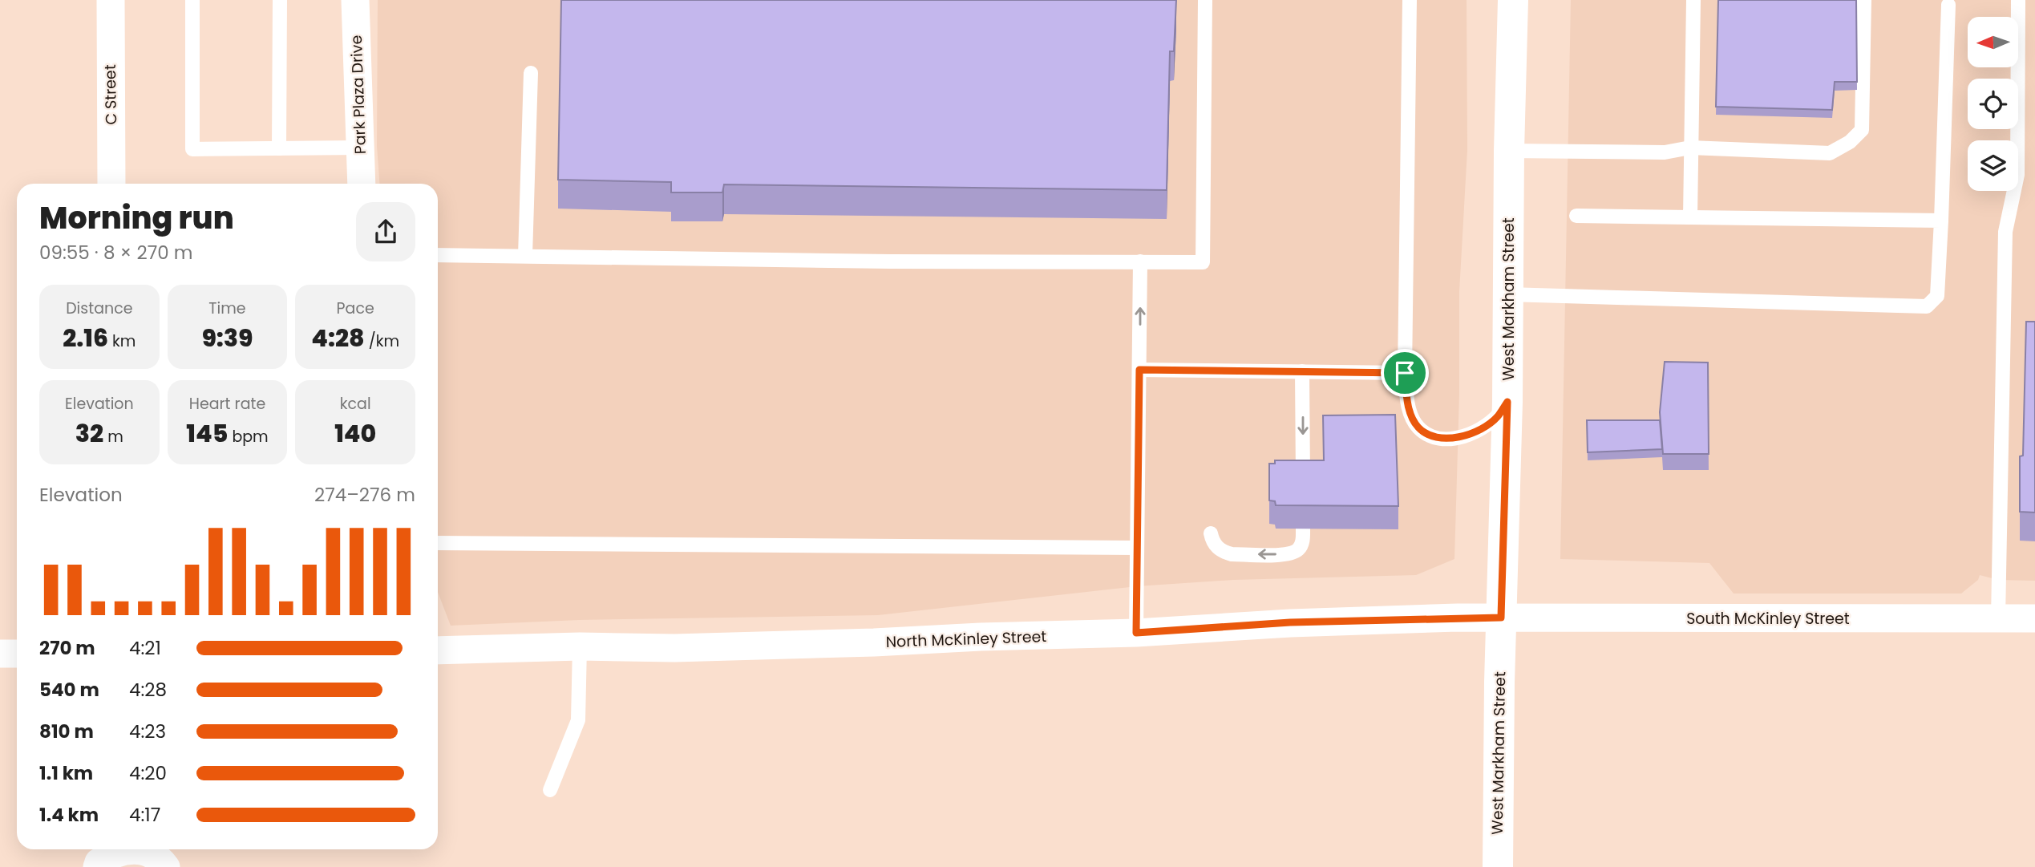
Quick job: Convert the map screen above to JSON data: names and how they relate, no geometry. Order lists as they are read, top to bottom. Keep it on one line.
{"streets":{"main road":["West Markham Street"],"street":["C Street","Park Plaza Drive","South McKinley Street","North McKinley Street"]},"crossings":[["West Markham Street","South McKinley Street"],["West Markham Street","North McKinley Street"],["South McKinley Street","North McKinley Street"]],"north":"left","page":{"heading":["Morning run","09:55 · 8 × 270 m"],"stats":[["Distance","2.16 km"],["Time","9:39"],["Pace","4:28 /km"],["Elevation","32 m"],["Heart rate","145 bpm"],["kcal","140"]],"chart":["Elevation","274–276 m"],"list":[{"name":"270 m","note":"4:21"},{"name":"540 m","note":"4:28"},{"name":"810 m","note":"4:23"},{"name":"1.1 km","note":"4:20"},{"name":"1.4 km","note":"4:17"}]}}
